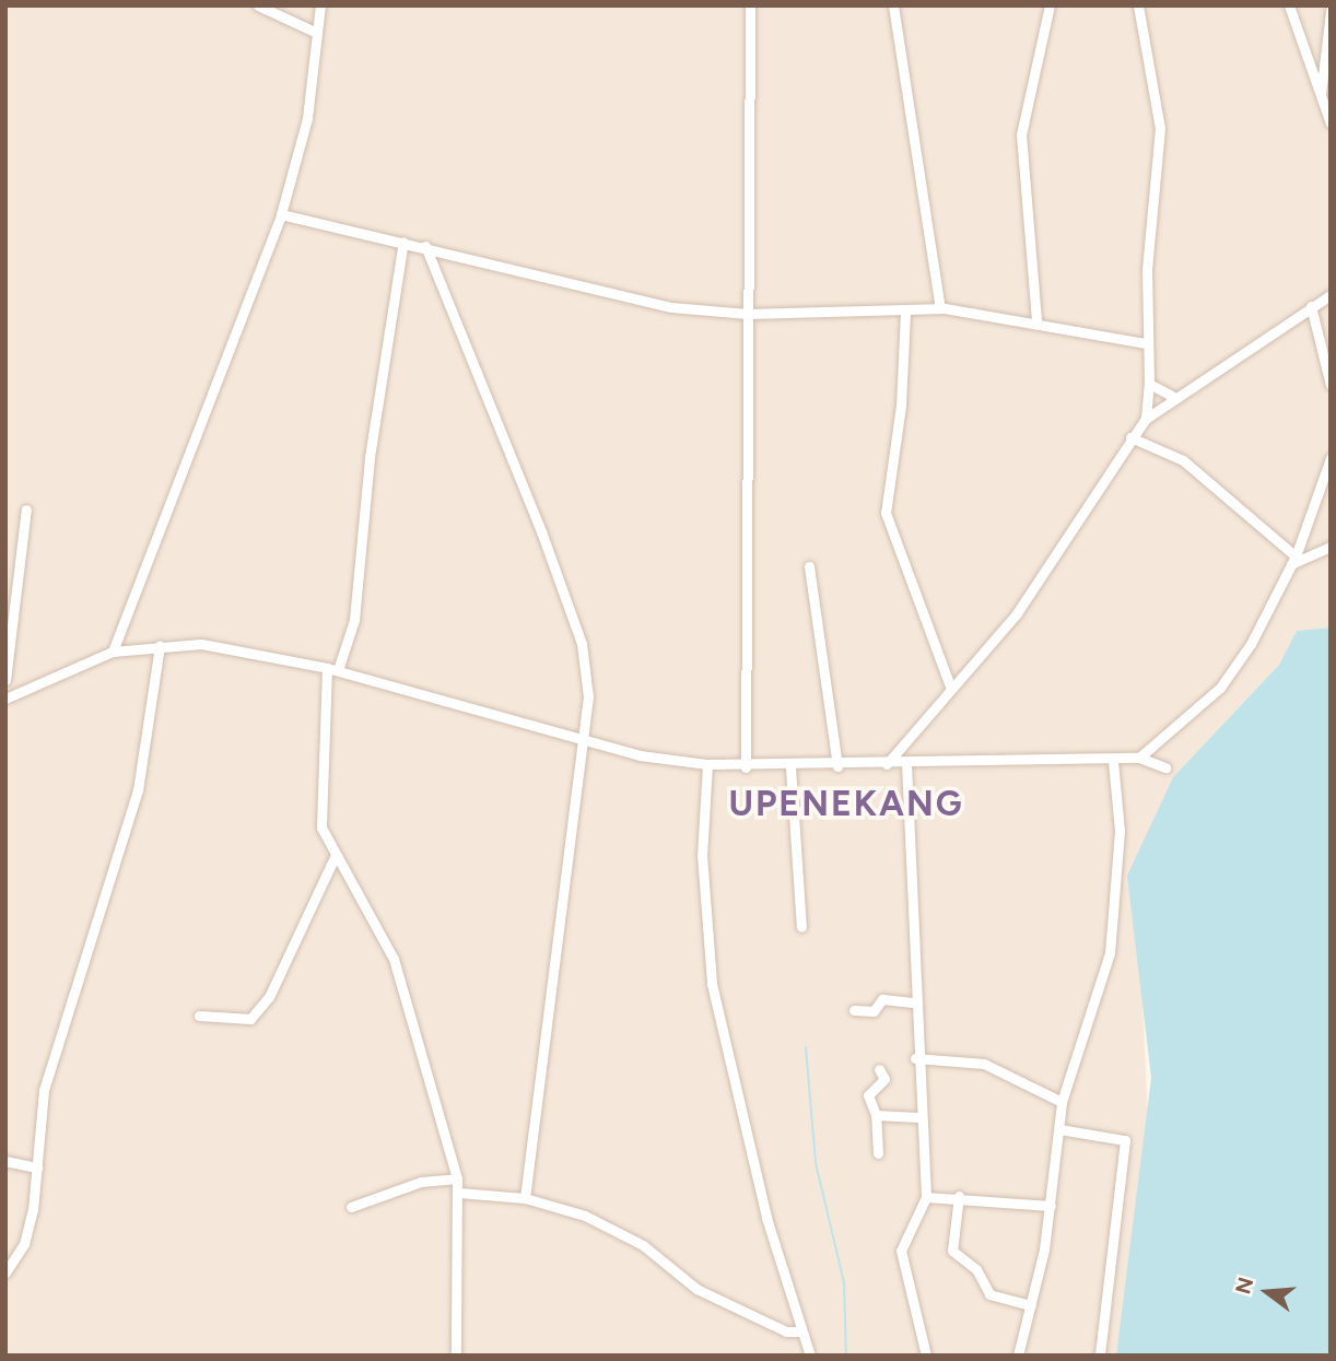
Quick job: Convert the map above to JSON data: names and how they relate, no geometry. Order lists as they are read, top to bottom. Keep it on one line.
{"districts":["UPENEKANG"],"north":"left"}
